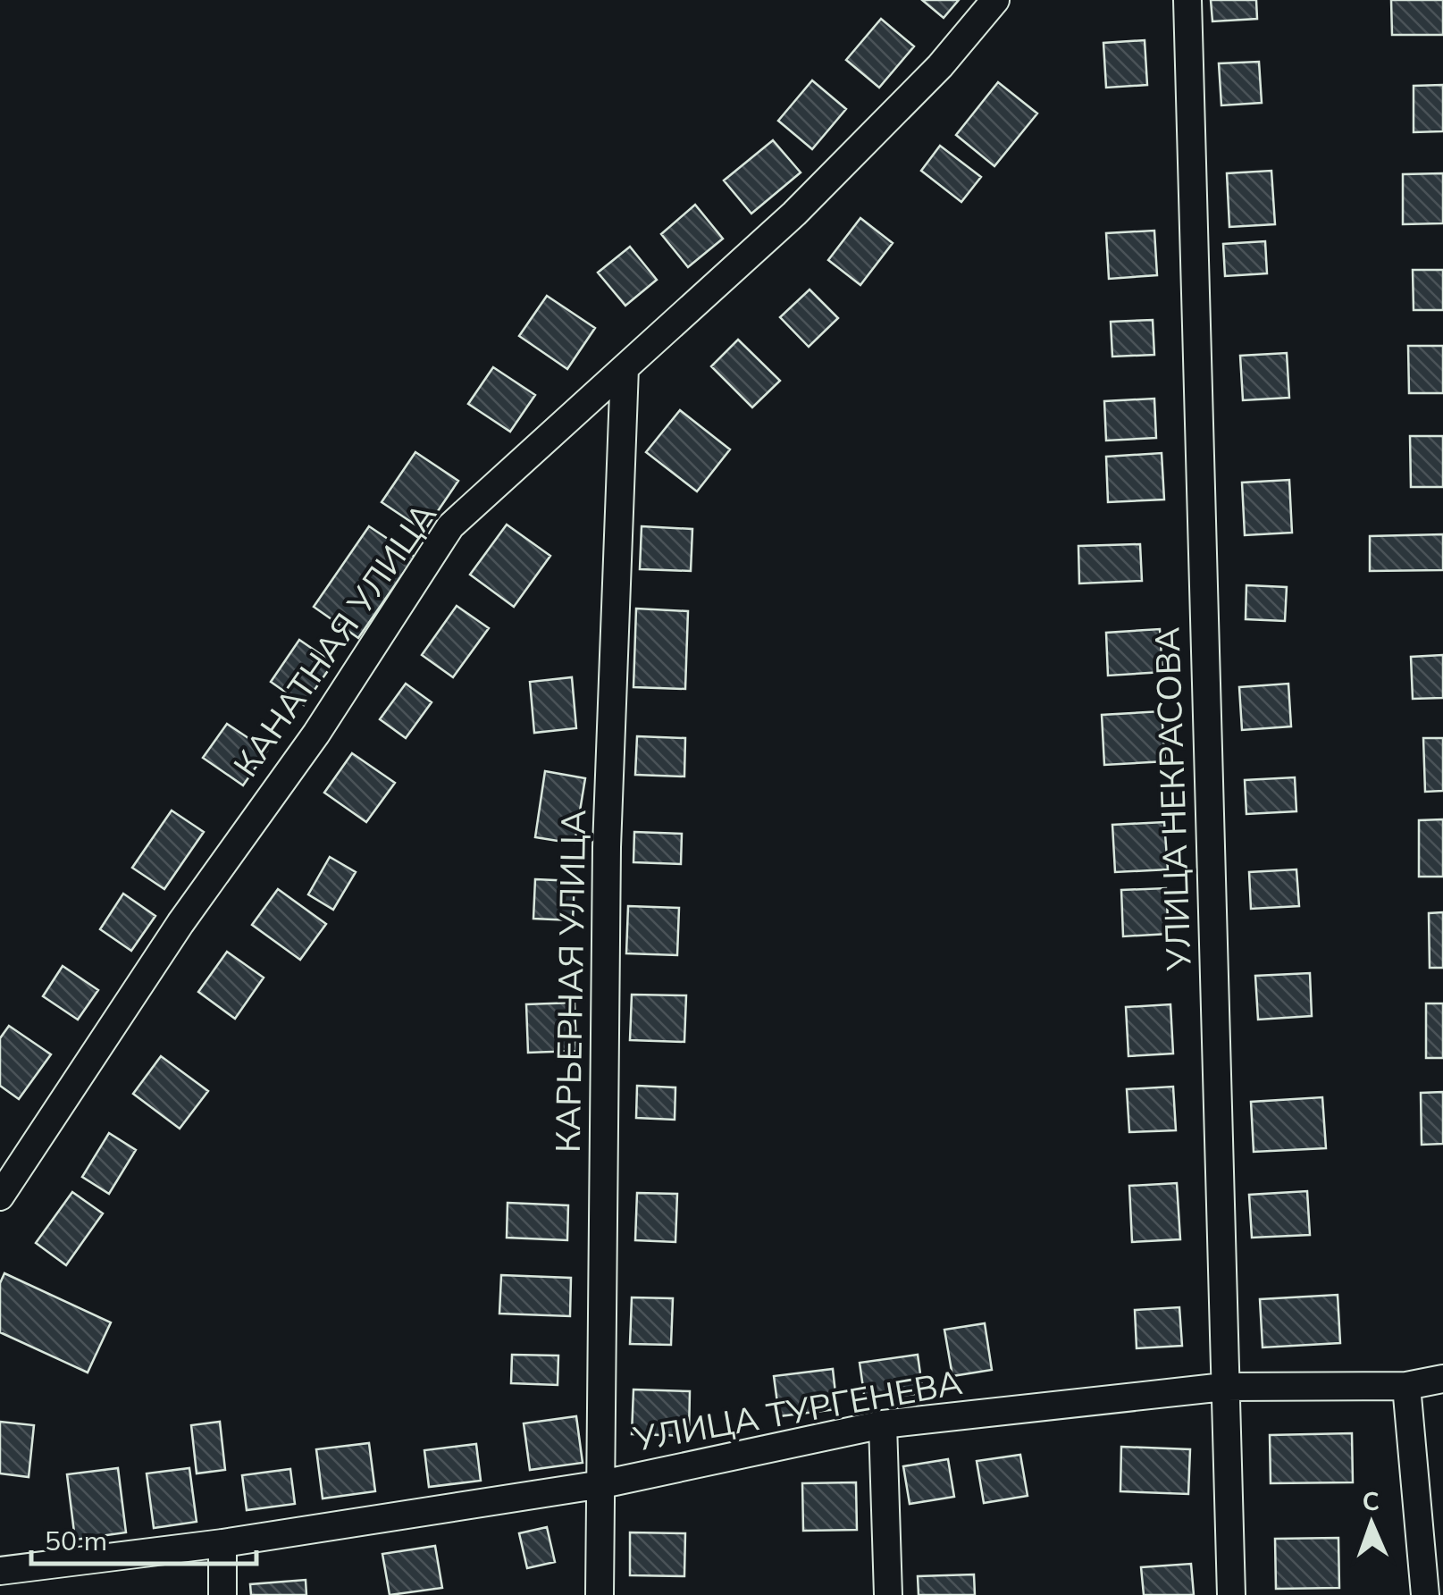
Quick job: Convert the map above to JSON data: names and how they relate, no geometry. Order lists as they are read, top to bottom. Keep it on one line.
{"streets":{"street":["КАНАТНАЯ УЛИЦА","УЛИЦА НЕКРАСОВА","КАРЬЕРНАЯ УЛИЦА","УЛИЦА ТУРГЕНЕВА"]},"crossings":[["КАНАТНАЯ УЛИЦА","КАРЬЕРНАЯ УЛИЦА"],["УЛИЦА НЕКРАСОВА","УЛИЦА ТУРГЕНЕВА"],["КАРЬЕРНАЯ УЛИЦА","УЛИЦА ТУРГЕНЕВА"]],"scale_bar":"50 m","north":"top"}
